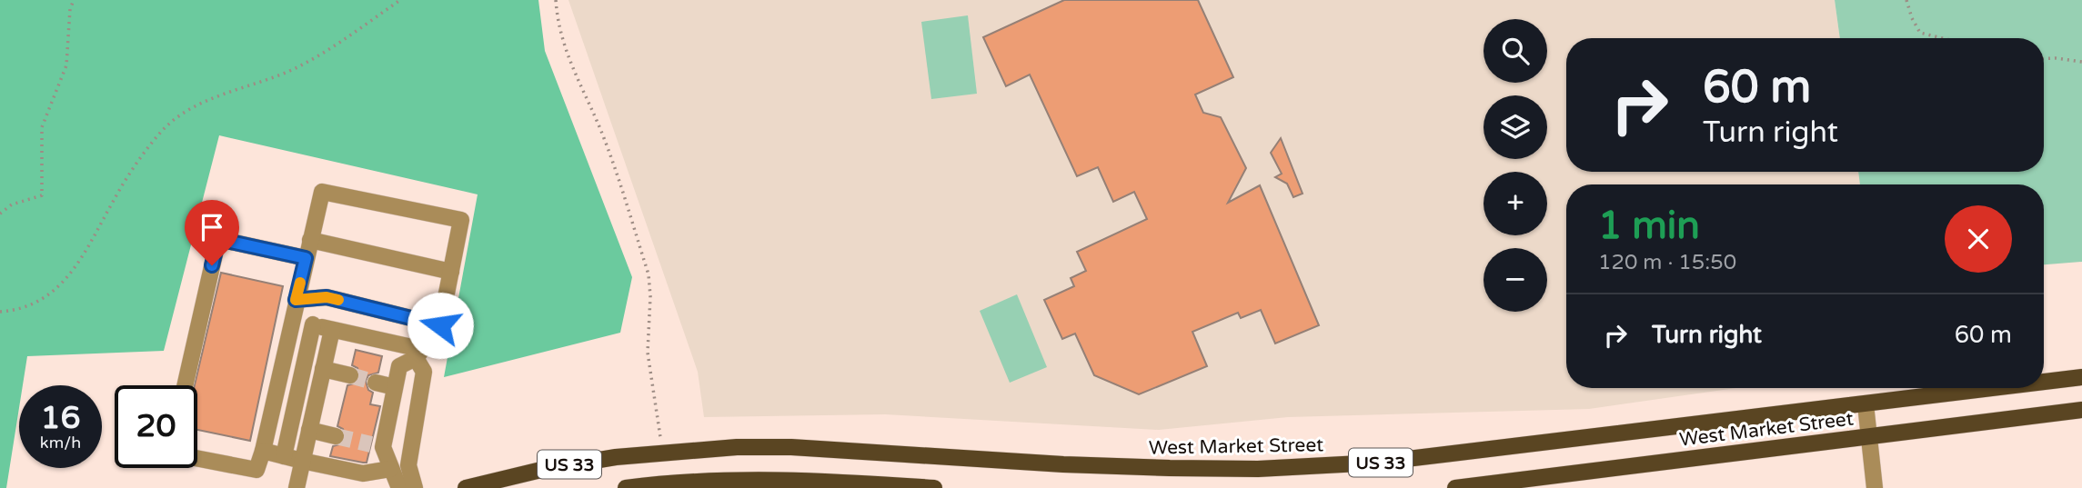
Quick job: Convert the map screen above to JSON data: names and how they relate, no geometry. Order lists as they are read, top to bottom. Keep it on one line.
{"streets":{"main road":["West Market Street","US 33"]},"page":{"map_buttons":["+","−"],"turn":["60 m","Turn right"],"heading":["1 min","120 m · 15:50"],"list":[{"name":"Turn right","value":"60 m"}],"speed":"16 km/h","limit":"20"}}
